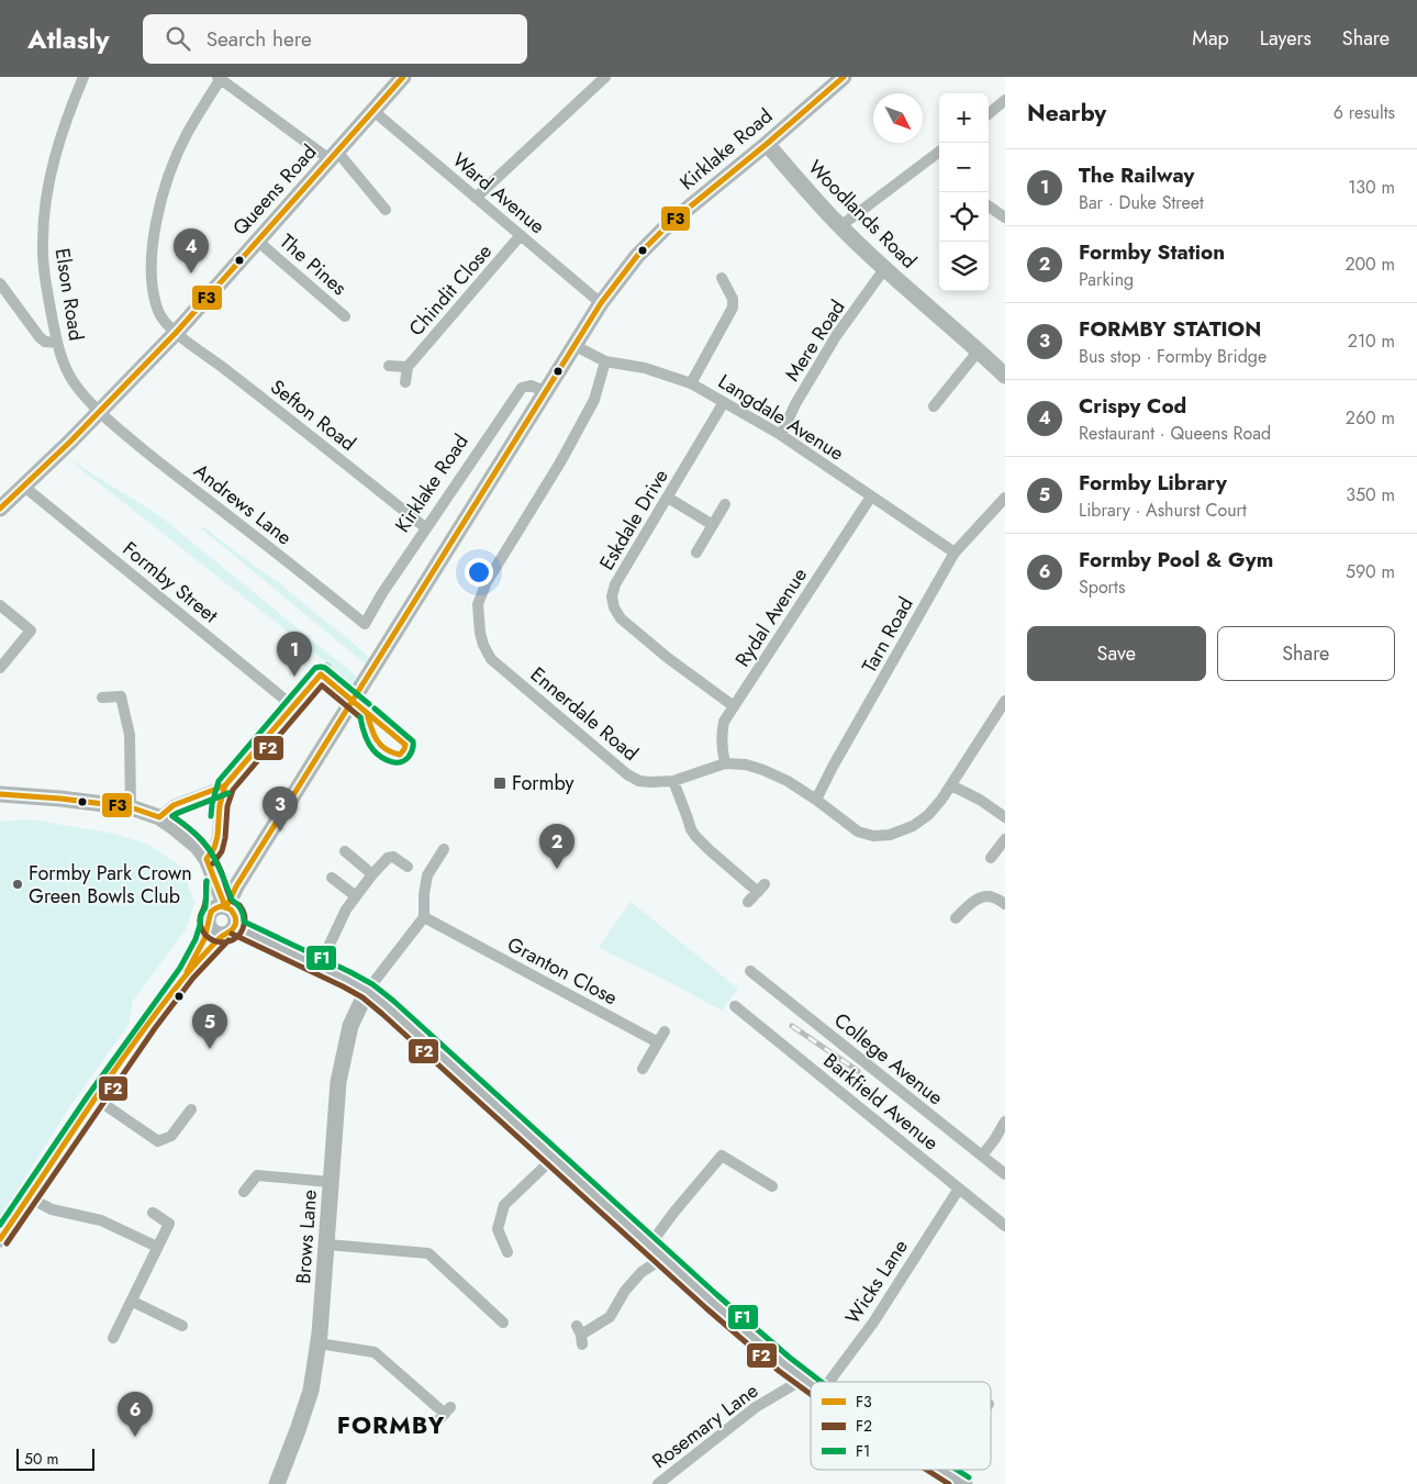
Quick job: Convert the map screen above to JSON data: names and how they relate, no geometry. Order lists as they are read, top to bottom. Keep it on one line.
{"streets":{"street":["Kirklake Road","Queens Road","Ward Avenue","Woodlands Road","The Pines","Chindit Close","Elson Road","Mere Road","Sefton Road","Langdale Avenue","Andrews Lane","Eskdale Drive","Formby Street","Rydal Avenue","Tarn Road","Ennerdale Road","Granton Close","College Avenue","Barkfield Avenue","Brows Lane","Wicks Lane","Rosemary Lane"]},"crossings":[["Kirklake Road","Ward Avenue"],["Kirklake Road","Woodlands Road"],["Kirklake Road","Sefton Road"],["Kirklake Road","Langdale Avenue"],["Kirklake Road","Andrews Lane"],["Queens Road","Ward Avenue"],["Queens Road","The Pines"],["Queens Road","Elson Road"],["Queens Road","Sefton Road"],["Queens Road","Andrews Lane"],["Queens Road","Formby Street"],["Ward Avenue","Chindit Close"],["Woodlands Road","Mere Road"],["Elson Road","Andrews Lane"],["Mere Road","Langdale Avenue"],["Langdale Avenue","Eskdale Drive"],["Langdale Avenue","Rydal Avenue"],["Langdale Avenue","Tarn Road"],["Langdale Avenue","Ennerdale Road"],["Eskdale Drive","Rydal Avenue"],["Rydal Avenue","Ennerdale Road"],["Tarn Road","Ennerdale Road"],["Barkfield Avenue","Wicks Lane"]],"districts":["FORMBY"],"places":{"transit":["Formby"],"other":["Formby Park Crown Green Bowls Club"]},"lines":["transit line F3","transit line F1","transit line F2"],"legend":["F3","F2","F1"],"scale_bar":"50 m","north":"bottom right","page":{"header":"Atlasly","search":"Search here","nav":["Map","Layers","Share"],"heading":["Nearby","6 results"],"map_buttons":["+","−"],"list":[{"mark":"1","name":"The Railway","note":"Bar · Duke Street","value":"130 m"},{"mark":"2","name":"Formby Station","note":"Parking","value":"200 m"},{"mark":"3","name":"FORMBY STATION","note":"Bus stop · Formby Bridge","value":"210 m"},{"mark":"4","name":"Crispy Cod","note":"Restaurant · Queens Road","value":"260 m"},{"mark":"5","name":"Formby Library","note":"Library · Ashurst Court","value":"350 m"},{"mark":"6","name":"Formby Pool & Gym","note":"Sports","value":"590 m"}],"pins":["4","1","3","2","5","6"],"buttons":["Save","Share"],"scale":"50 m"}}
